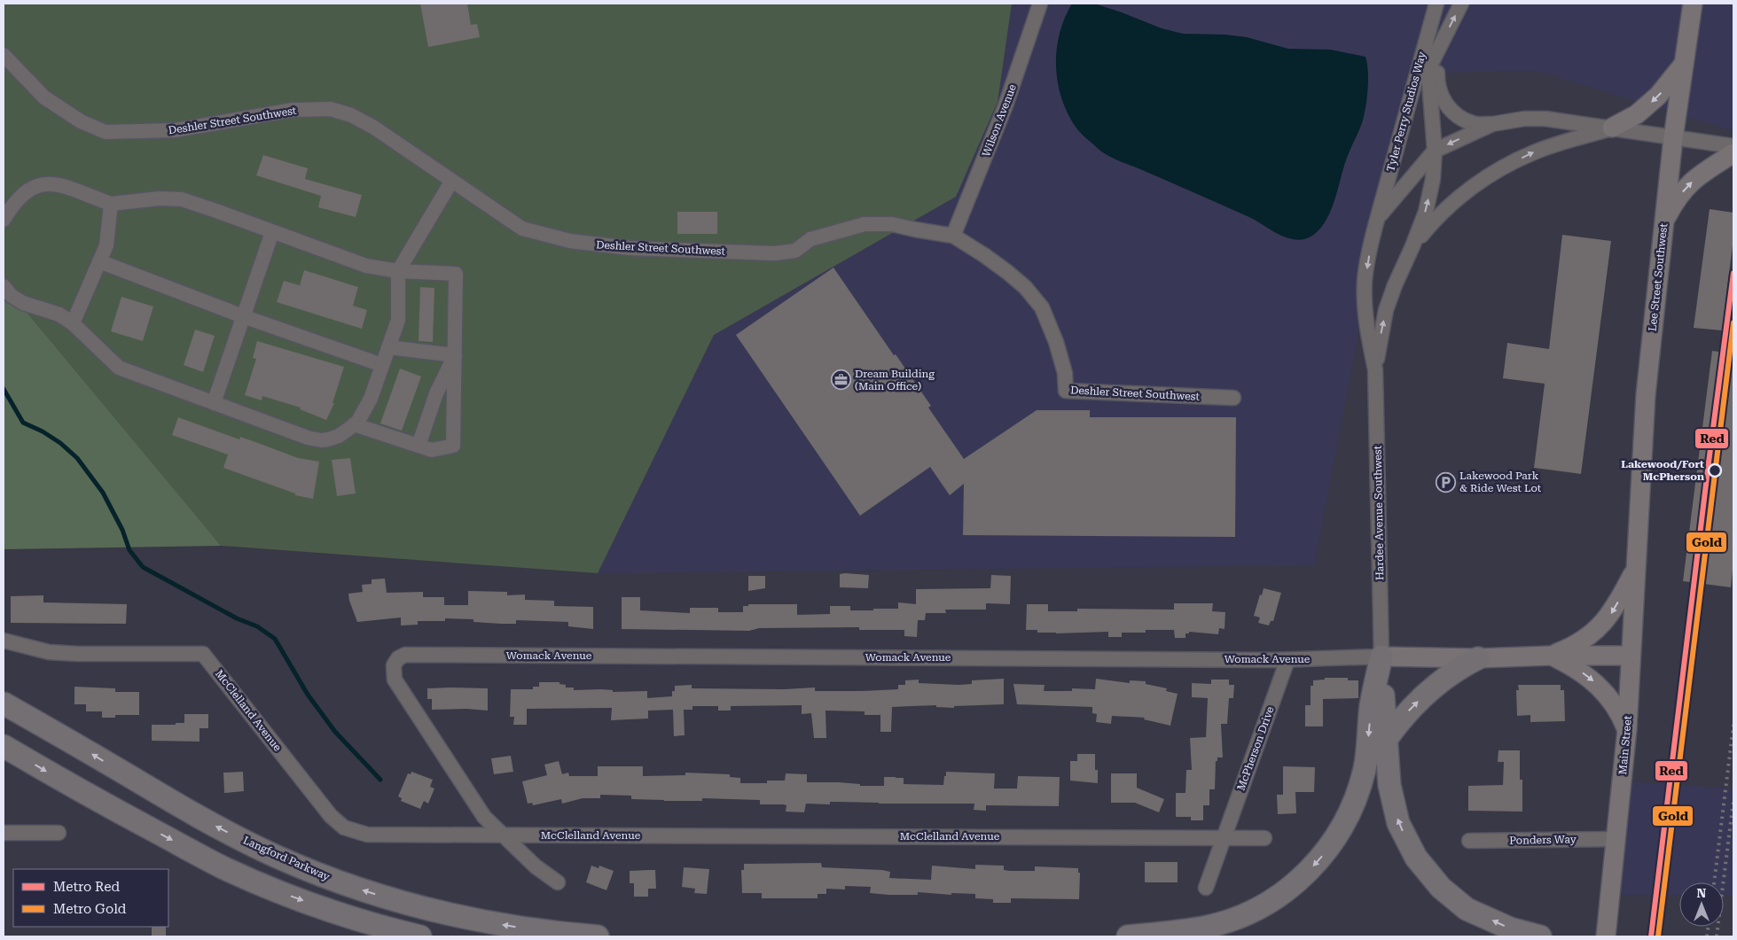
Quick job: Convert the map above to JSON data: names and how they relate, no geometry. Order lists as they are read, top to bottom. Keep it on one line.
{"streets":{"highway":["Langford Parkway"],"main road":["Lee Street Southwest","Womack Avenue","Main Street"],"street":["Tyler Perry Studios Way","Deshler Street Southwest","Wilson Avenue","Hardee Avenue Southwest","McClelland Avenue","McPherson Drive","Ponders Way"]},"crossings":[["Tyler Perry Studios Way","Hardee Avenue Southwest"],["Deshler Street Southwest","Wilson Avenue"],["Lee Street Southwest","Main Street"],["Hardee Avenue Southwest","Womack Avenue"],["Womack Avenue","McClelland Avenue"],["Womack Avenue","Main Street"],["Womack Avenue","McPherson Drive"],["McClelland Avenue","McPherson Drive"],["Main Street","Ponders Way"]],"places":{"office":["Dream Building (Main Office)"],"other":["Lakewood/Fort McPherson"],"parking":["Lakewood Park & Ride West Lot"]},"lines":["metro line Red","metro line Gold"],"legend":["Metro Red","Metro Gold"],"north":"top"}
